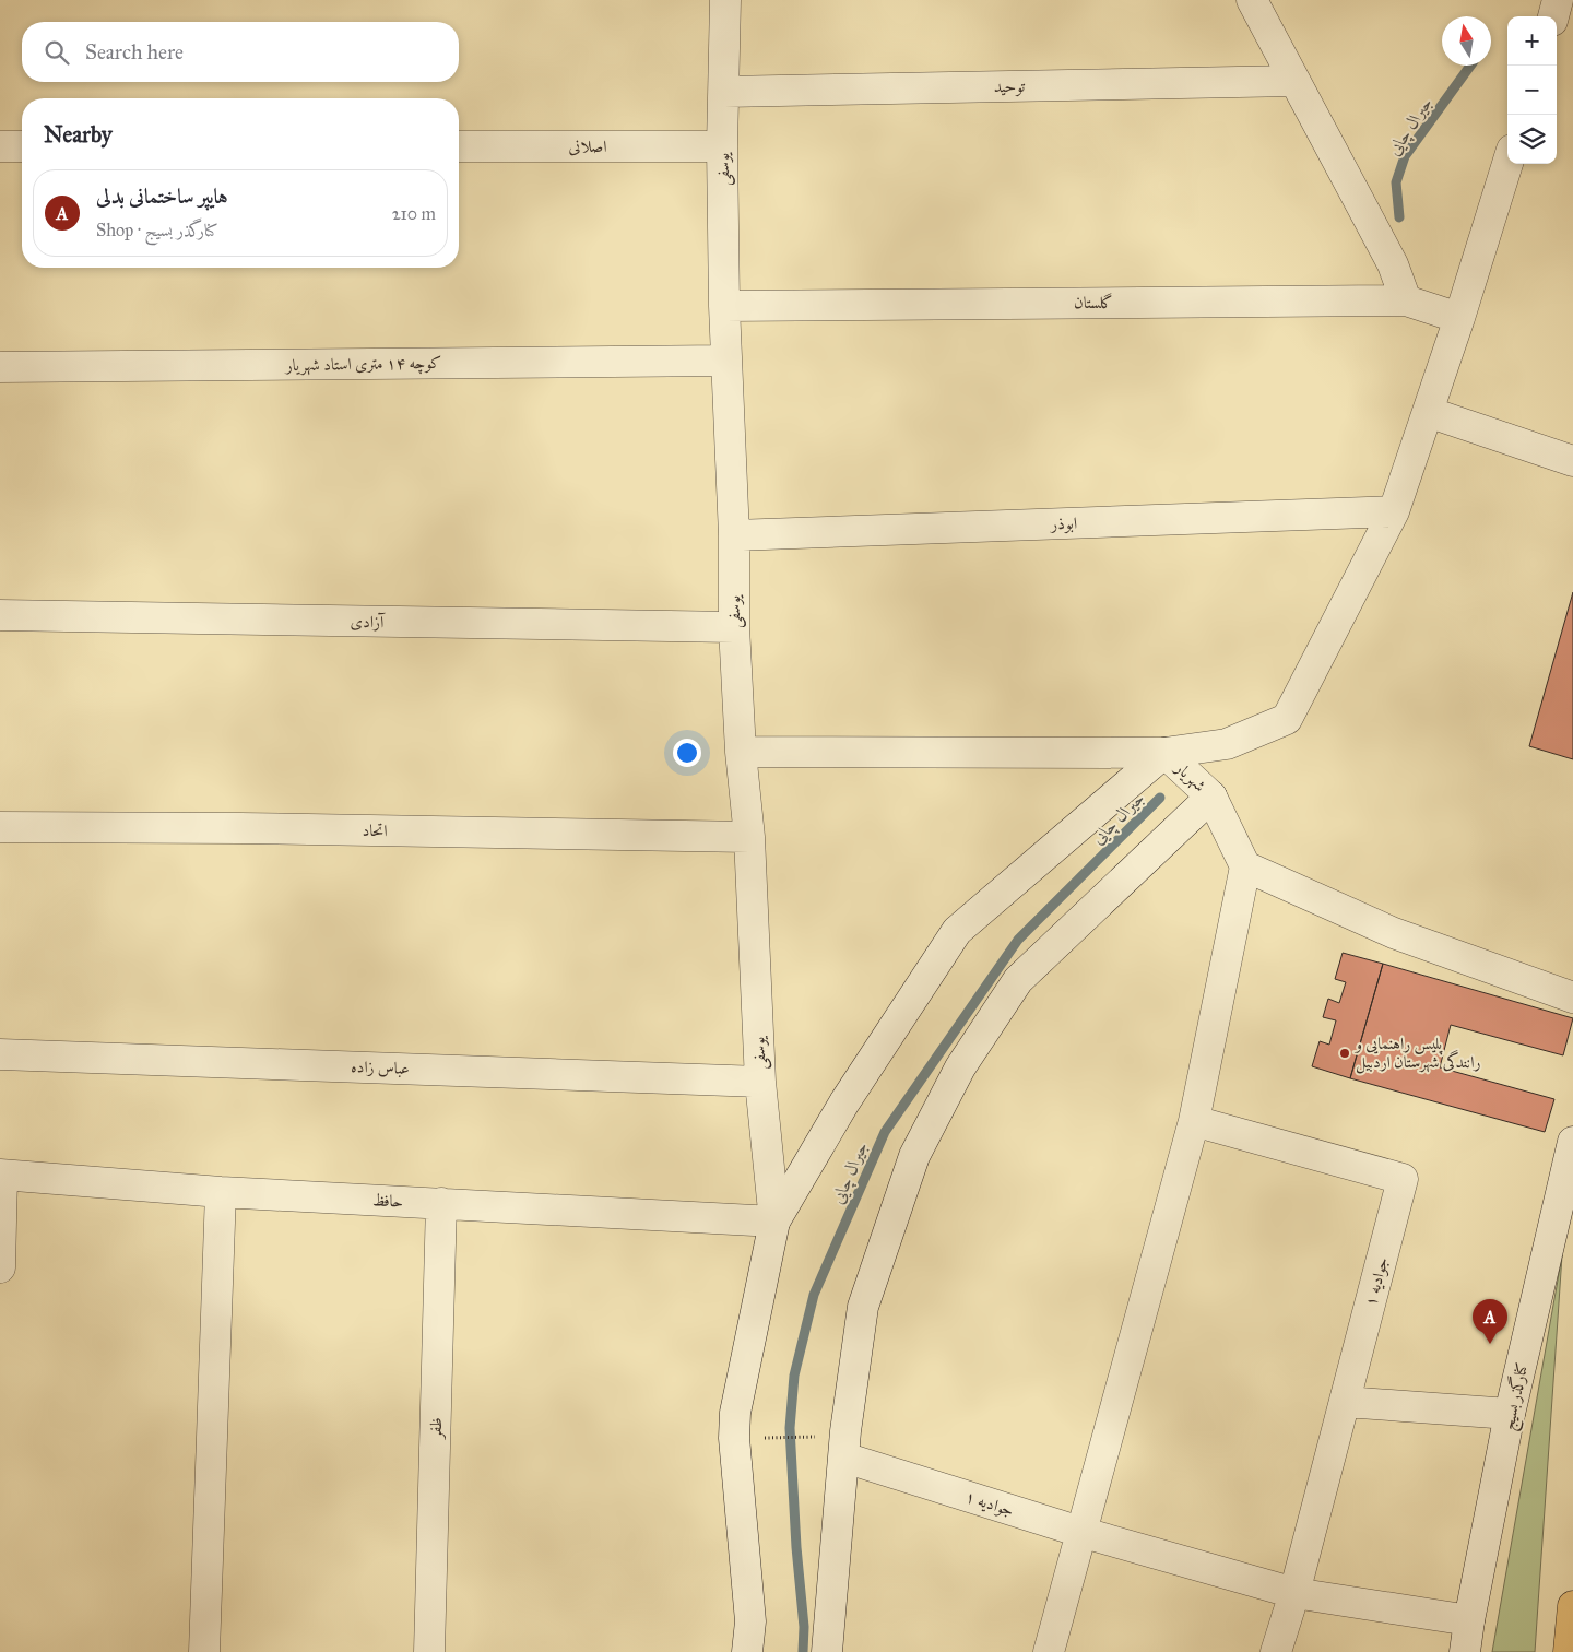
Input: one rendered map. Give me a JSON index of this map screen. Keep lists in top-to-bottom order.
{
  "streets": {
    "street": [
      "توحید",
      "اصلانی",
      "یوسفی",
      "گلستان",
      "کوچه ۱۴ متری استاد شهریار",
      "ابوذر",
      "آزادی",
      "شهریار",
      "اتحاد",
      "عباس زاده",
      "حافظ",
      "جوادیه ۱",
      "کنارگذر بسیج",
      "ظفر"
    ]
  },
  "crossings": [
    ["توحید", "یوسفی"],
    ["اصلانی", "یوسفی"],
    ["یوسفی", "گلستان"],
    ["یوسفی", "کوچه ۱۴ متری استاد شهریار"],
    ["یوسفی", "ابوذر"],
    ["یوسفی", "آزادی"],
    ["یوسفی", "شهریار"],
    ["یوسفی", "اتحاد"],
    ["یوسفی", "عباس زاده"],
    ["یوسفی", "حافظ"],
    ["حافظ", "ظفر"],
    ["جوادیه ۱", "کنارگذر بسیج"]
  ],
  "water": ["جیرال چایی"],
  "places": ["پلیس راهنمایی و رانندگی شهرستان اردبیل"],
  "north": "top",
  "page": {
    "map_buttons": ["+", "−"],
    "search": "Search here",
    "heading": "Nearby",
    "list": [
      {
        "mark": "A",
        "name": "هایپر ساختمانی بدلی",
        "note": "Shop · کنارگذر بسیج",
        "value": "210 m"
      }
    ],
    "pins": "A"
  }
}
